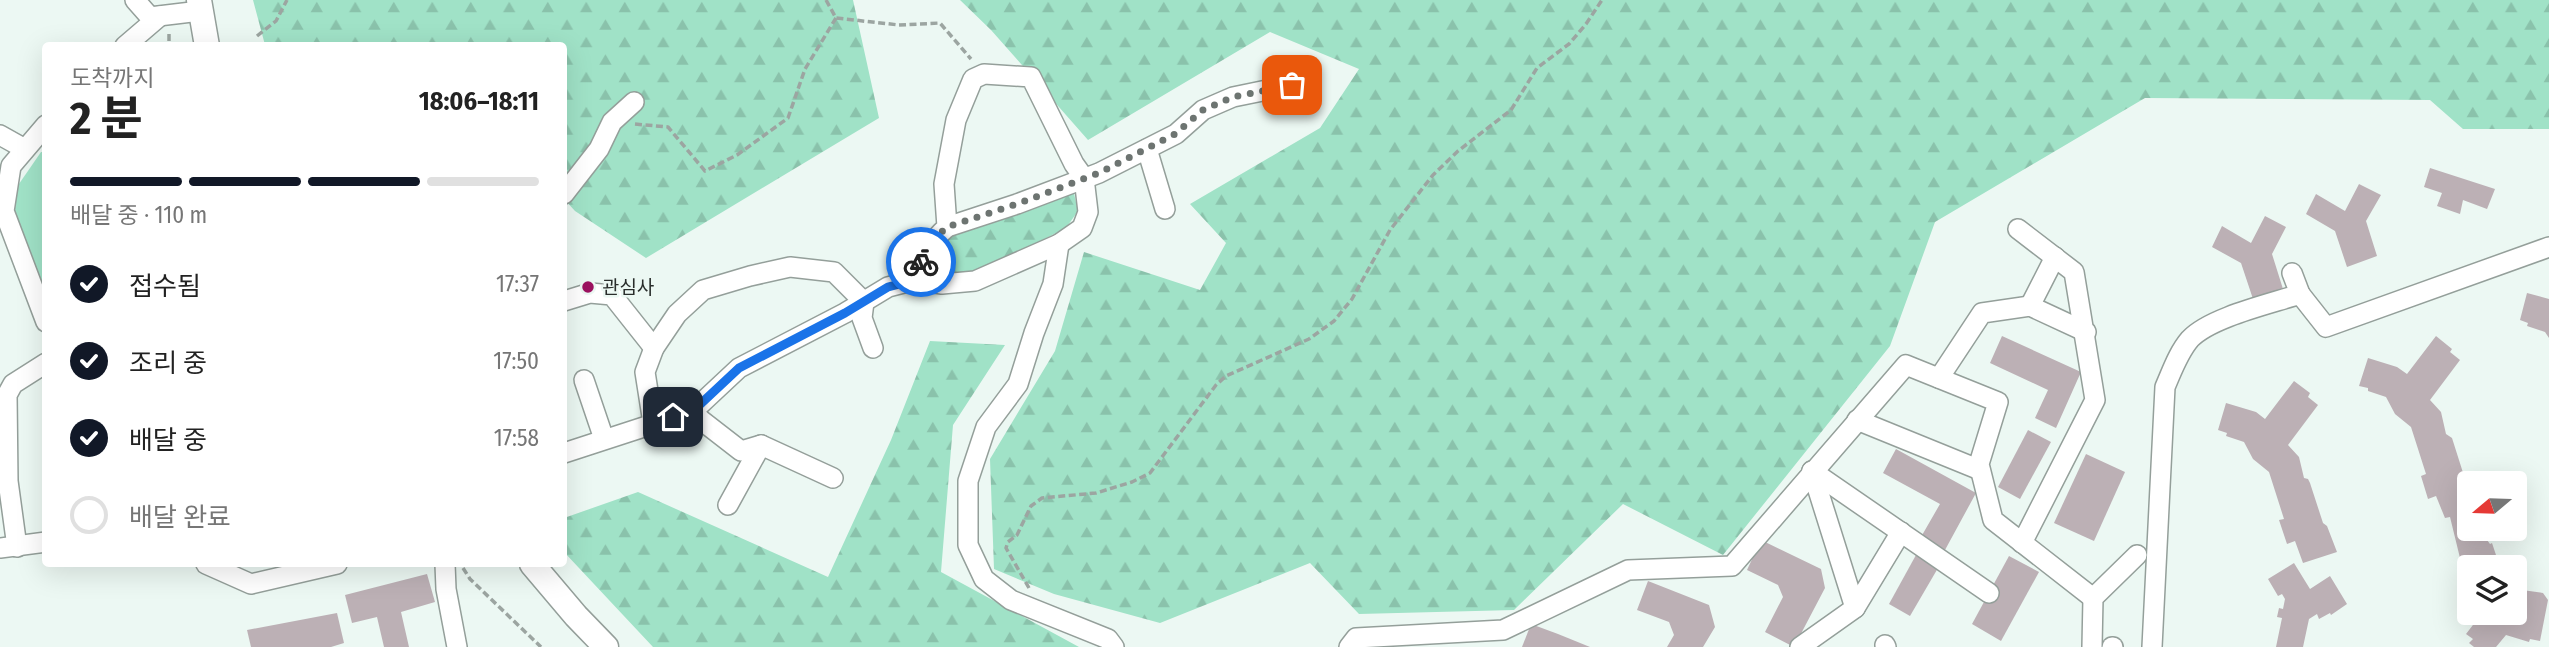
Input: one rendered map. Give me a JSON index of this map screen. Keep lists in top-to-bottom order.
{
  "places": ["관심사"],
  "north": "left",
  "page": {
    "heading": ["2 분", "도착까지", "18:06–18:11"],
    "bar": "배달 중 · 110 m",
    "list": [
      ["접수됨", "17:37"],
      ["조리 중", "17:50"],
      ["배달 중", "17:58"],
      "배달 완료"
    ]
  }
}
